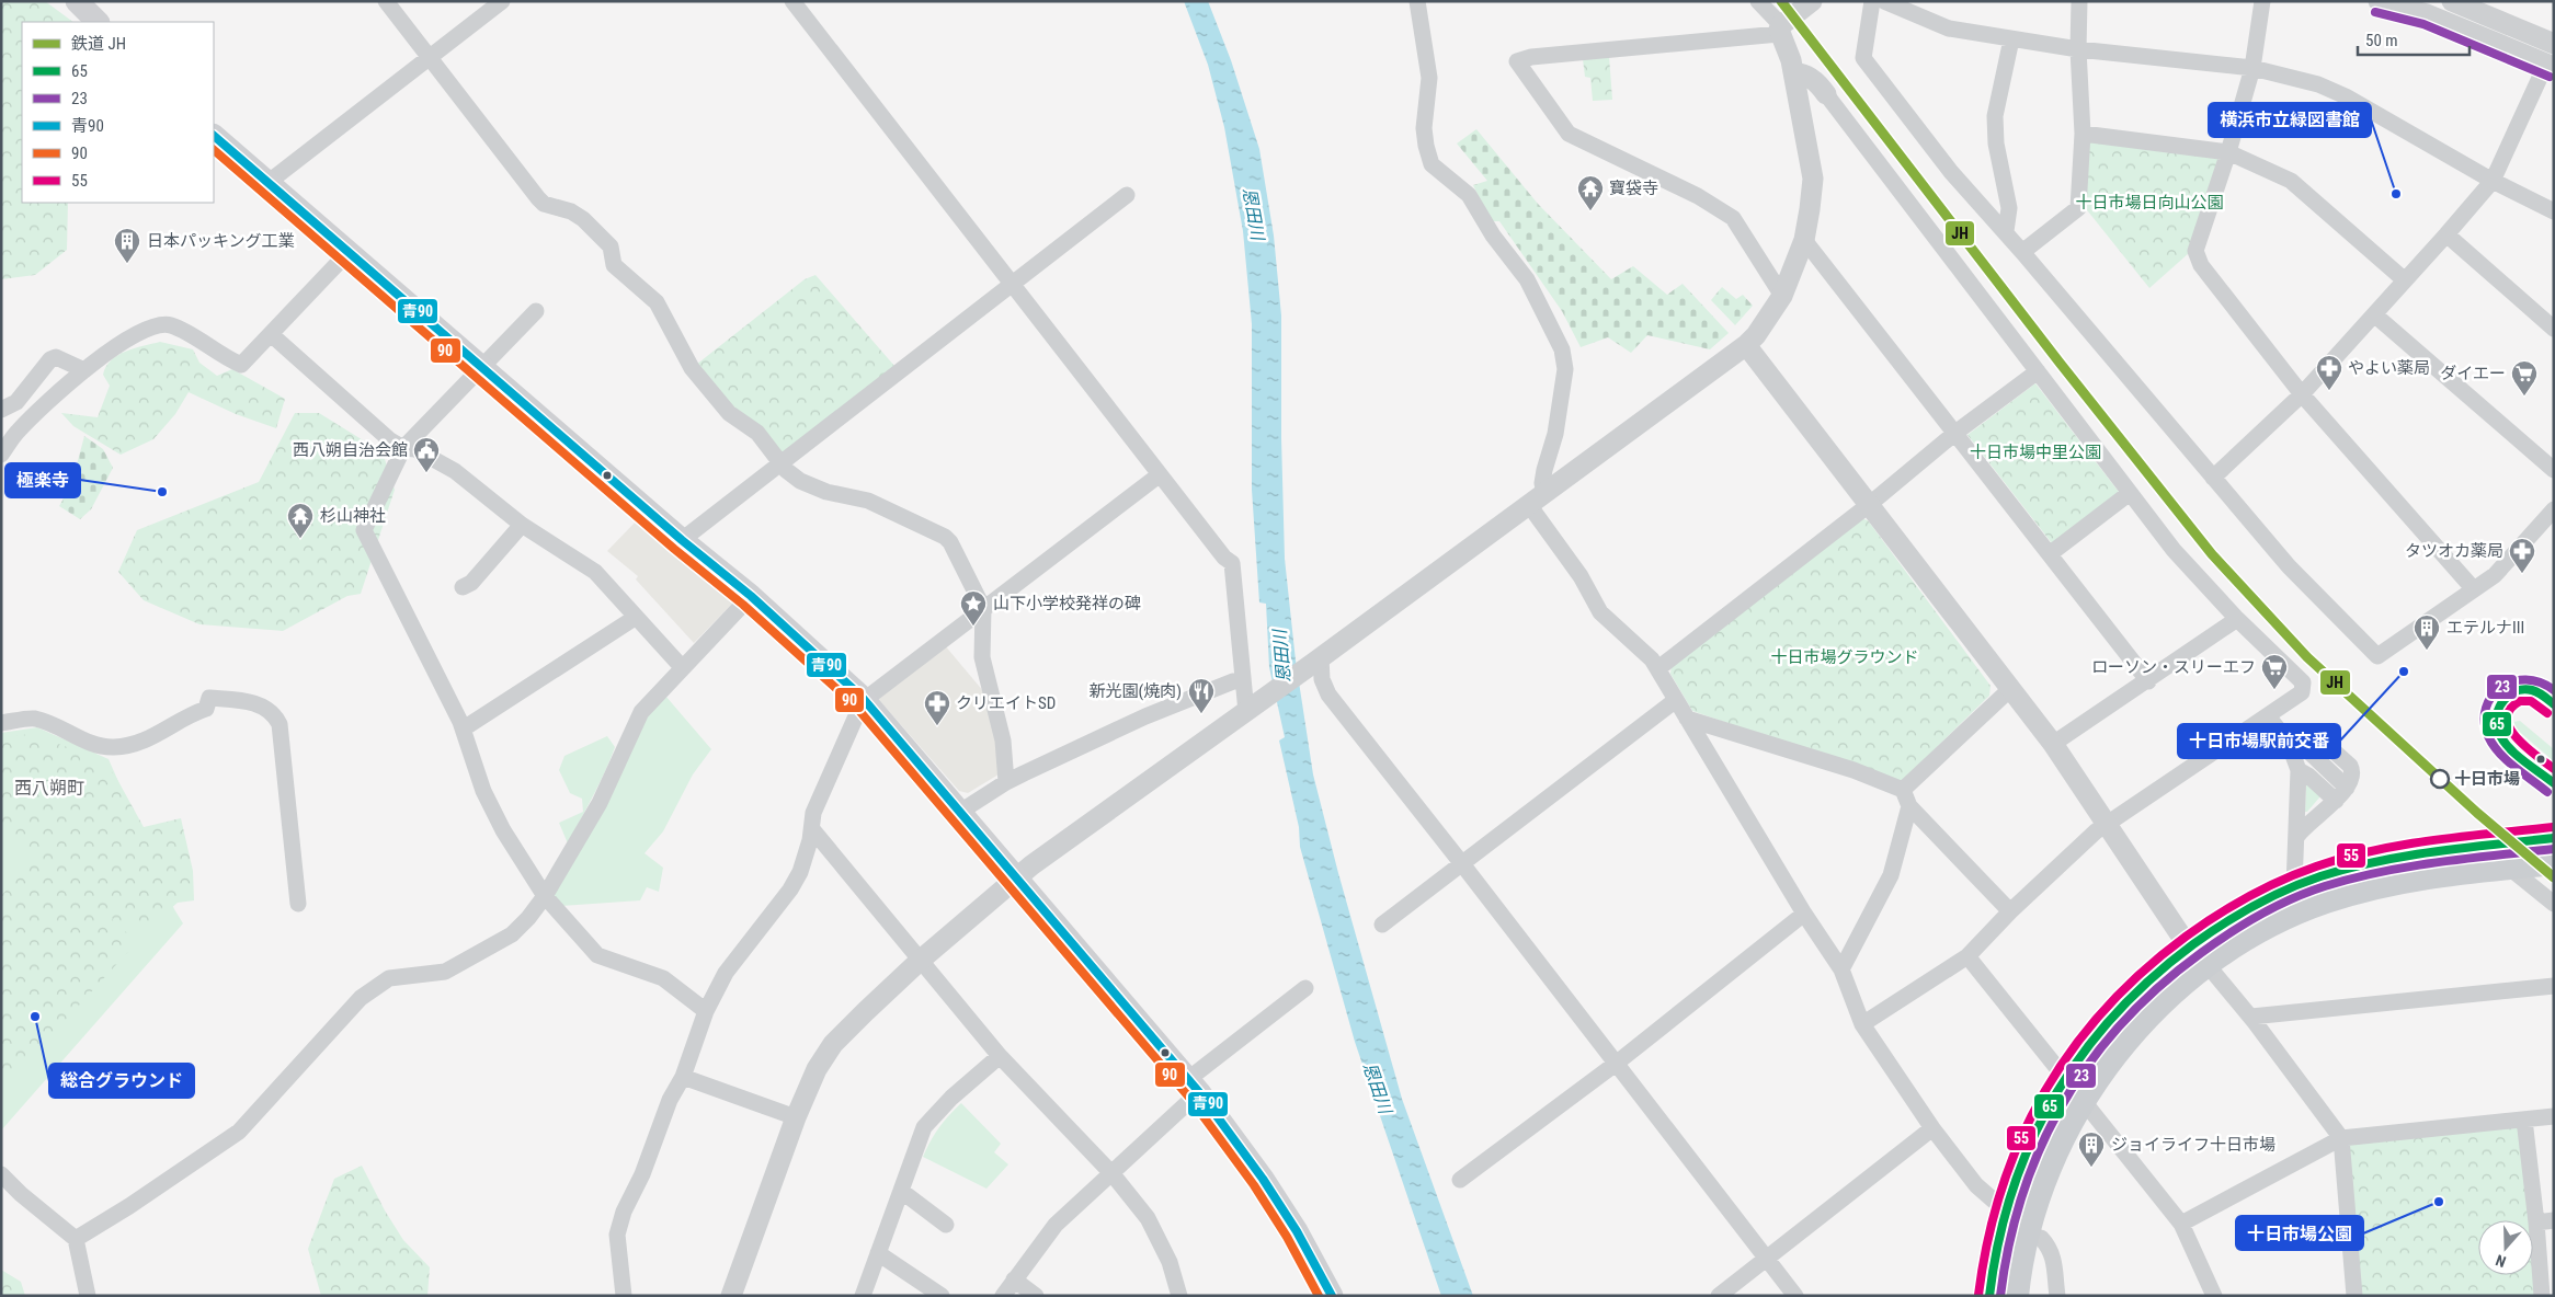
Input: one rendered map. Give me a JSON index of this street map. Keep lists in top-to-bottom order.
{
  "districts": ["西八朔町"],
  "water": ["恩田川"],
  "parks": ["十日市場日向山公園", "十日市場中里公園", "十日市場グラウンド"],
  "places": {
    "other": [
      "横浜市立緑図書館",
      "極楽寺",
      "十日市場駅前交番",
      "十日市場",
      "総合グラウンド",
      "十日市場公園"
    ],
    "temple": ["寶袋寺", "杉山神社"],
    "building": ["日本パッキング工業", "エテルナIII", "ジョイライフ十日市場"],
    "pharmacy": ["やよい薬局", "タツオカ薬局", "クリエイトSD"],
    "supermarket": ["ダイエー", "ローソン・スリーエフ"],
    "public building": ["西八朔自治会館"],
    "place": ["山下小学校発祥の碑"],
    "restaurant": ["新光園(焼肉)"]
  },
  "lines": [
    "rail line JH",
    "transit line 23",
    "transit line 青90",
    "transit line 90",
    "transit line 65",
    "transit line 55"
  ],
  "legend": [
    "鉄道 JH",
    "65",
    "23",
    "青90",
    "90",
    "55"
  ],
  "scale_bar": "50 m",
  "north": "bottom"
}
